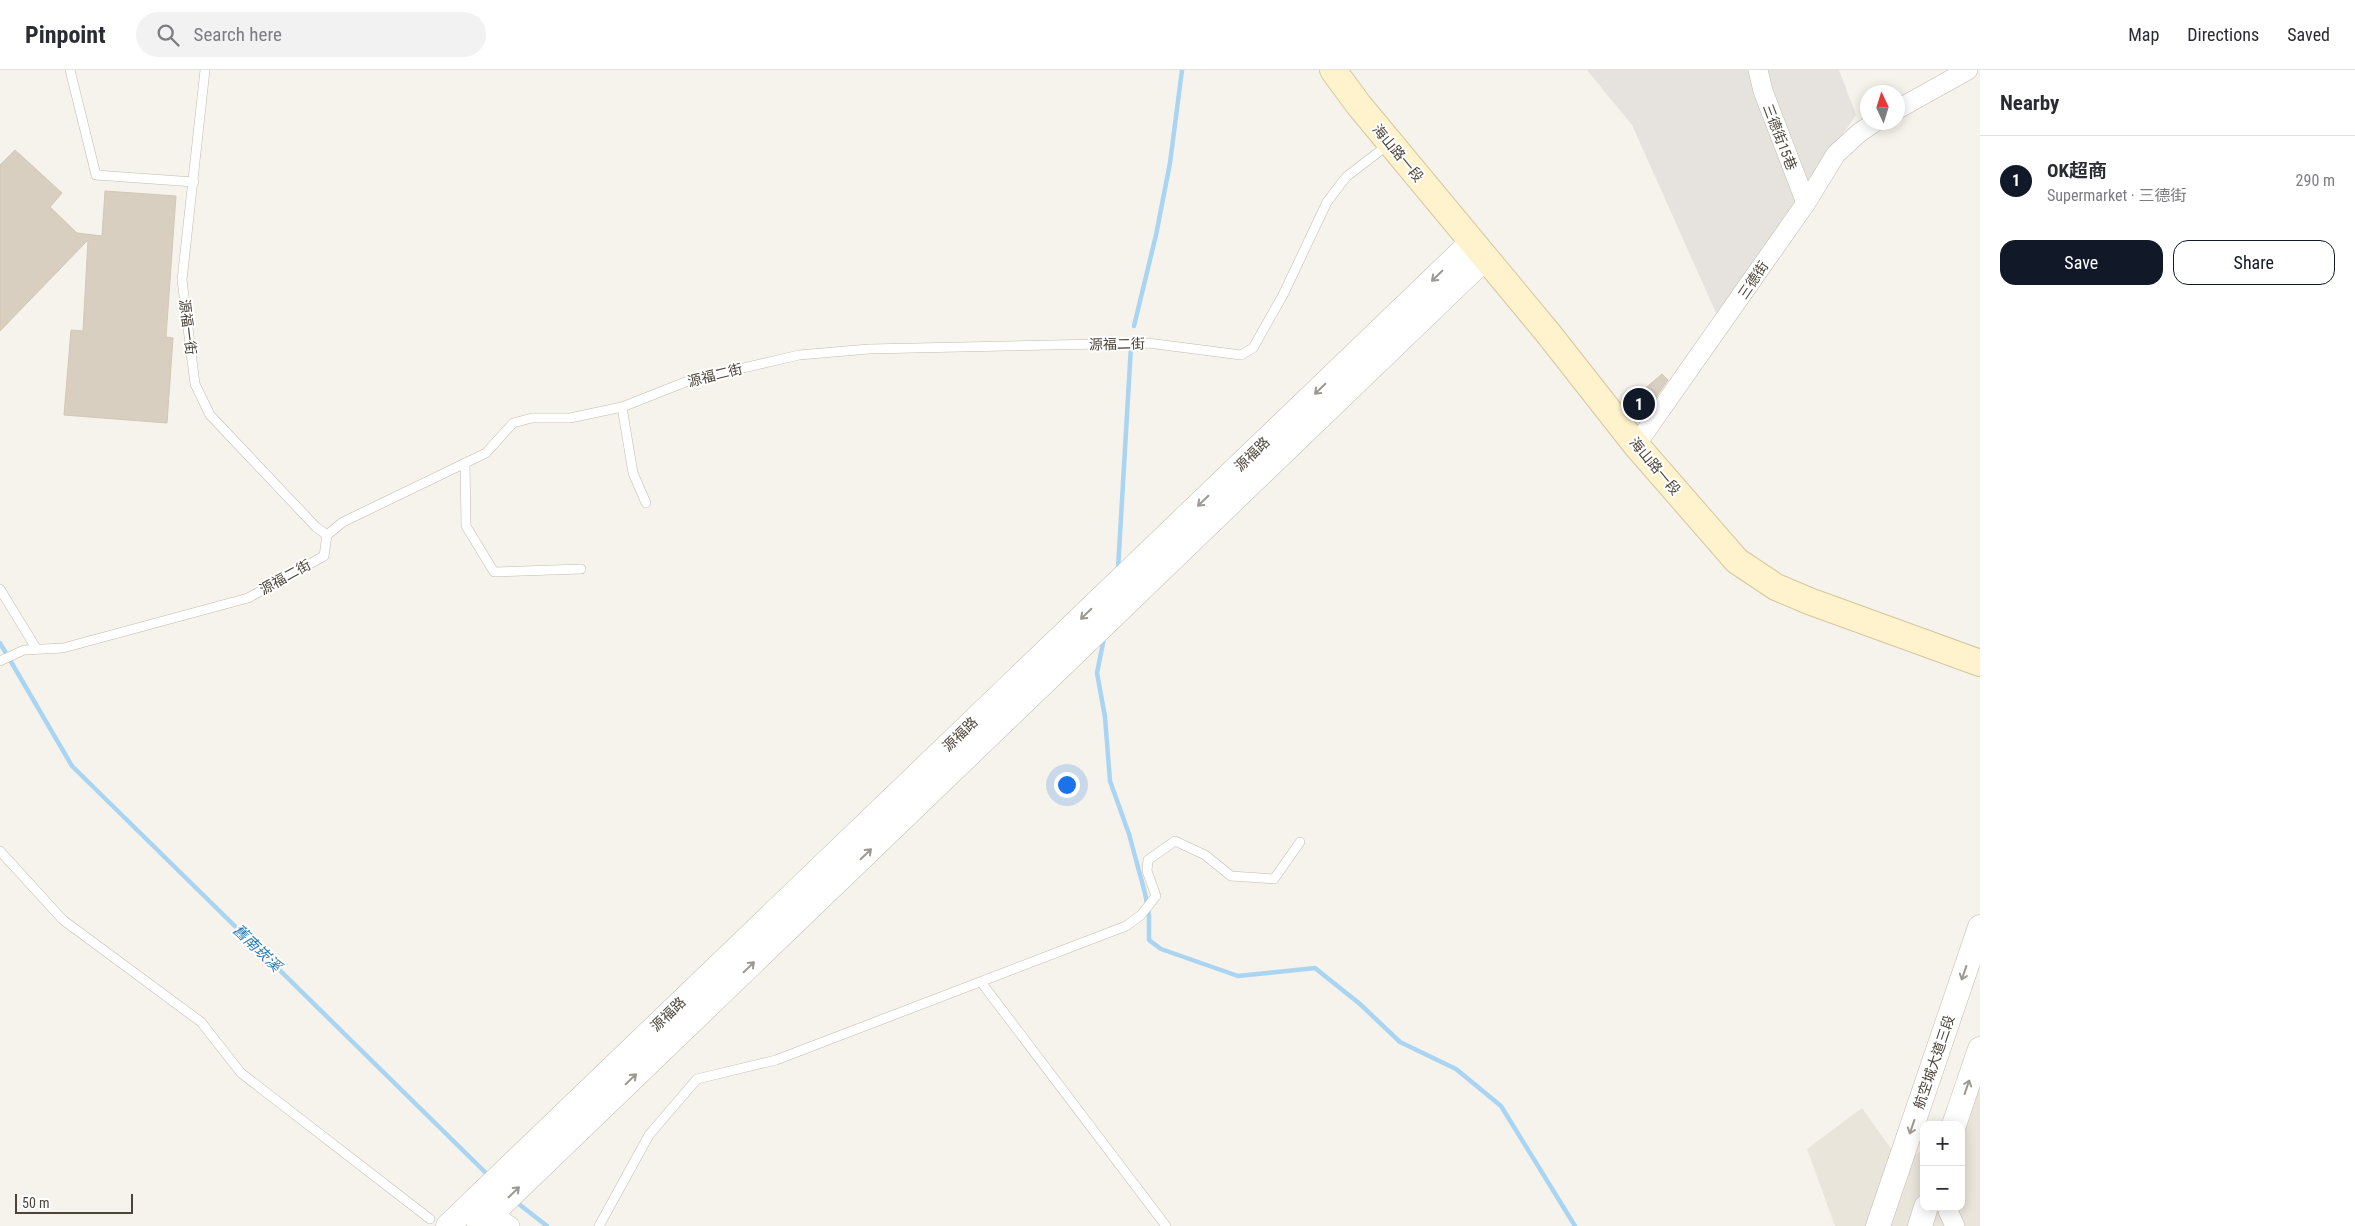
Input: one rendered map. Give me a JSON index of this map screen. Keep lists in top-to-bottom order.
{
  "streets": {
    "main road": ["海山路一段"],
    "street": [
      "三德街15巷",
      "三德街",
      "源福路",
      "航空城大道三段"
    ],
    "lane": ["源福一街", "源福二街"]
  },
  "crossings": [
    ["三德街15巷", "三德街"],
    ["海山路一段", "三德街"],
    ["海山路一段", "源福二街"],
    ["海山路一段", "源福路"],
    ["源福一街", "源福二街"]
  ],
  "one_way": ["航空城大道三段"],
  "water": ["舊南崁溪"],
  "scale_bar": "50 m",
  "north": "top",
  "page": {
    "header": "Pinpoint",
    "search": "Search here",
    "nav": ["Map", "Directions", "Saved"],
    "heading": "Nearby",
    "list": [
      {
        "mark": "1",
        "name": "OK超商",
        "note": "Supermarket · 三德街",
        "value": "290 m"
      }
    ],
    "buttons": ["Save", "Share"],
    "pins": "1",
    "map_buttons": ["+", "−"],
    "scale": "50 m"
  }
}
